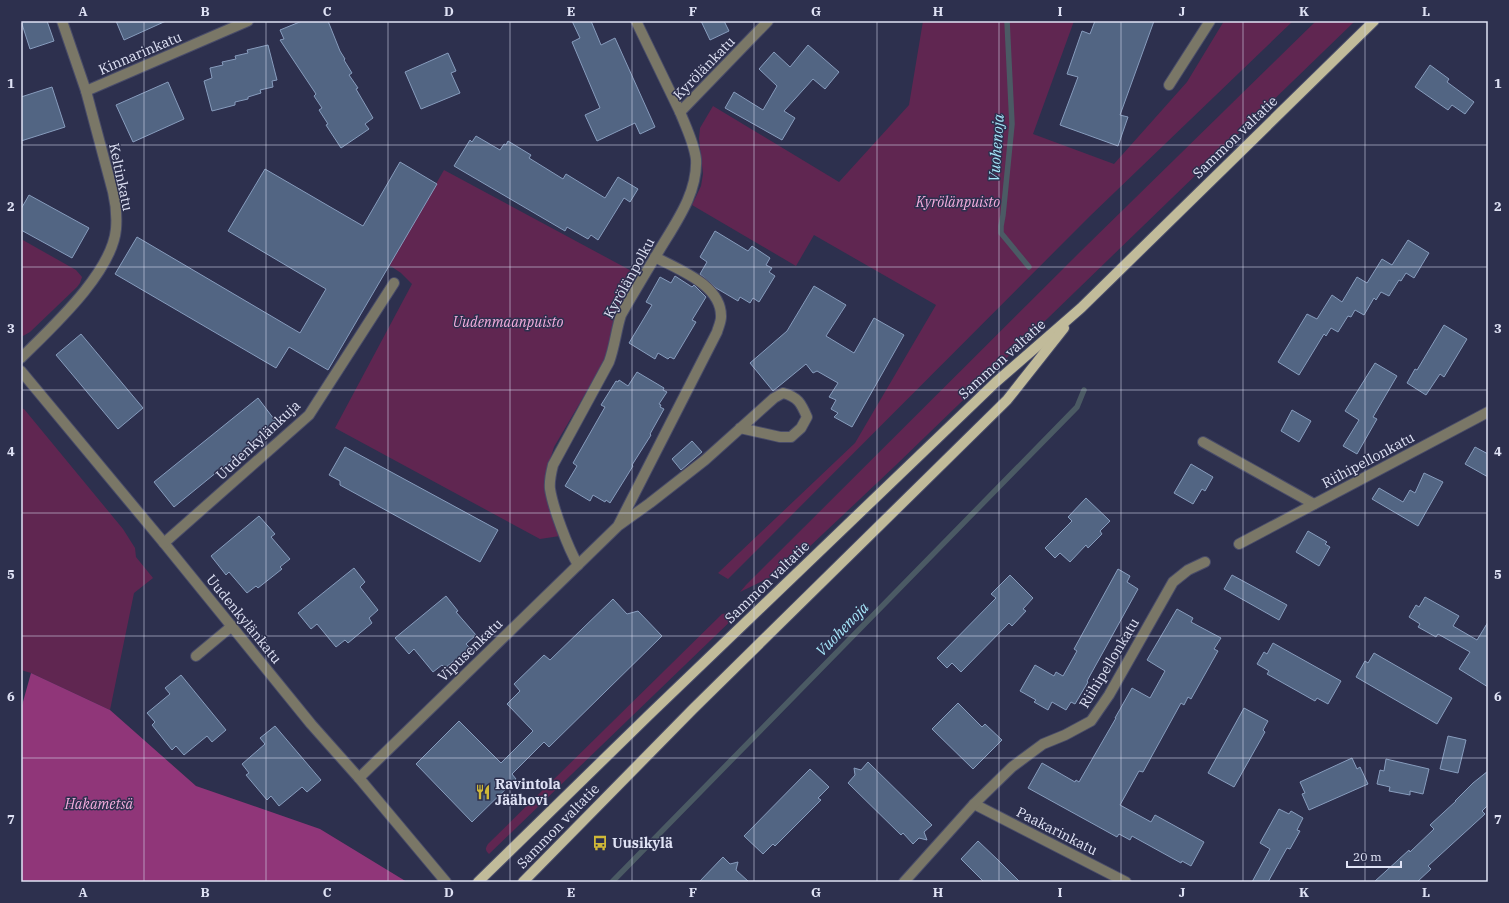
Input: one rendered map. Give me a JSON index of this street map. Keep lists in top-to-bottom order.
{
  "streets": {
    "main road": ["Sammon valtatie"],
    "street": [
      "Kinnarinkatu",
      "Kyrölänkatu",
      "Keltinkatu",
      "Kyrölänpolku",
      "Uudenkylänkuja",
      "Riihipellonkatu",
      "Uudenkylänkatu",
      "Vipusenkatu",
      "Paakarinkatu"
    ]
  },
  "crossings": [
    ["Kinnarinkatu", "Keltinkatu"],
    ["Kyrölänkatu", "Kyrölänpolku"],
    ["Kyrölänpolku", "Vipusenkatu"],
    ["Uudenkylänkuja", "Uudenkylänkatu"],
    ["Riihipellonkatu", "Paakarinkatu"],
    ["Uudenkylänkatu", "Vipusenkatu"]
  ],
  "water": ["Vuohenoja"],
  "parks": ["Kyrölänpuisto", "Uudenmaanpuisto", "Hakametsä"],
  "places": {
    "restaurant": ["Ravintola Jäähovi"],
    "bus stop": ["Uusikylä"]
  },
  "scale_bar": "20 m",
  "grid": {
    "columns": [
      "A",
      "B",
      "C",
      "D",
      "E",
      "F",
      "G",
      "H",
      "I",
      "J",
      "K",
      "L"
    ],
    "rows": [
      "1",
      "2",
      "3",
      "4",
      "5",
      "6",
      "7"
    ]
  }
}
